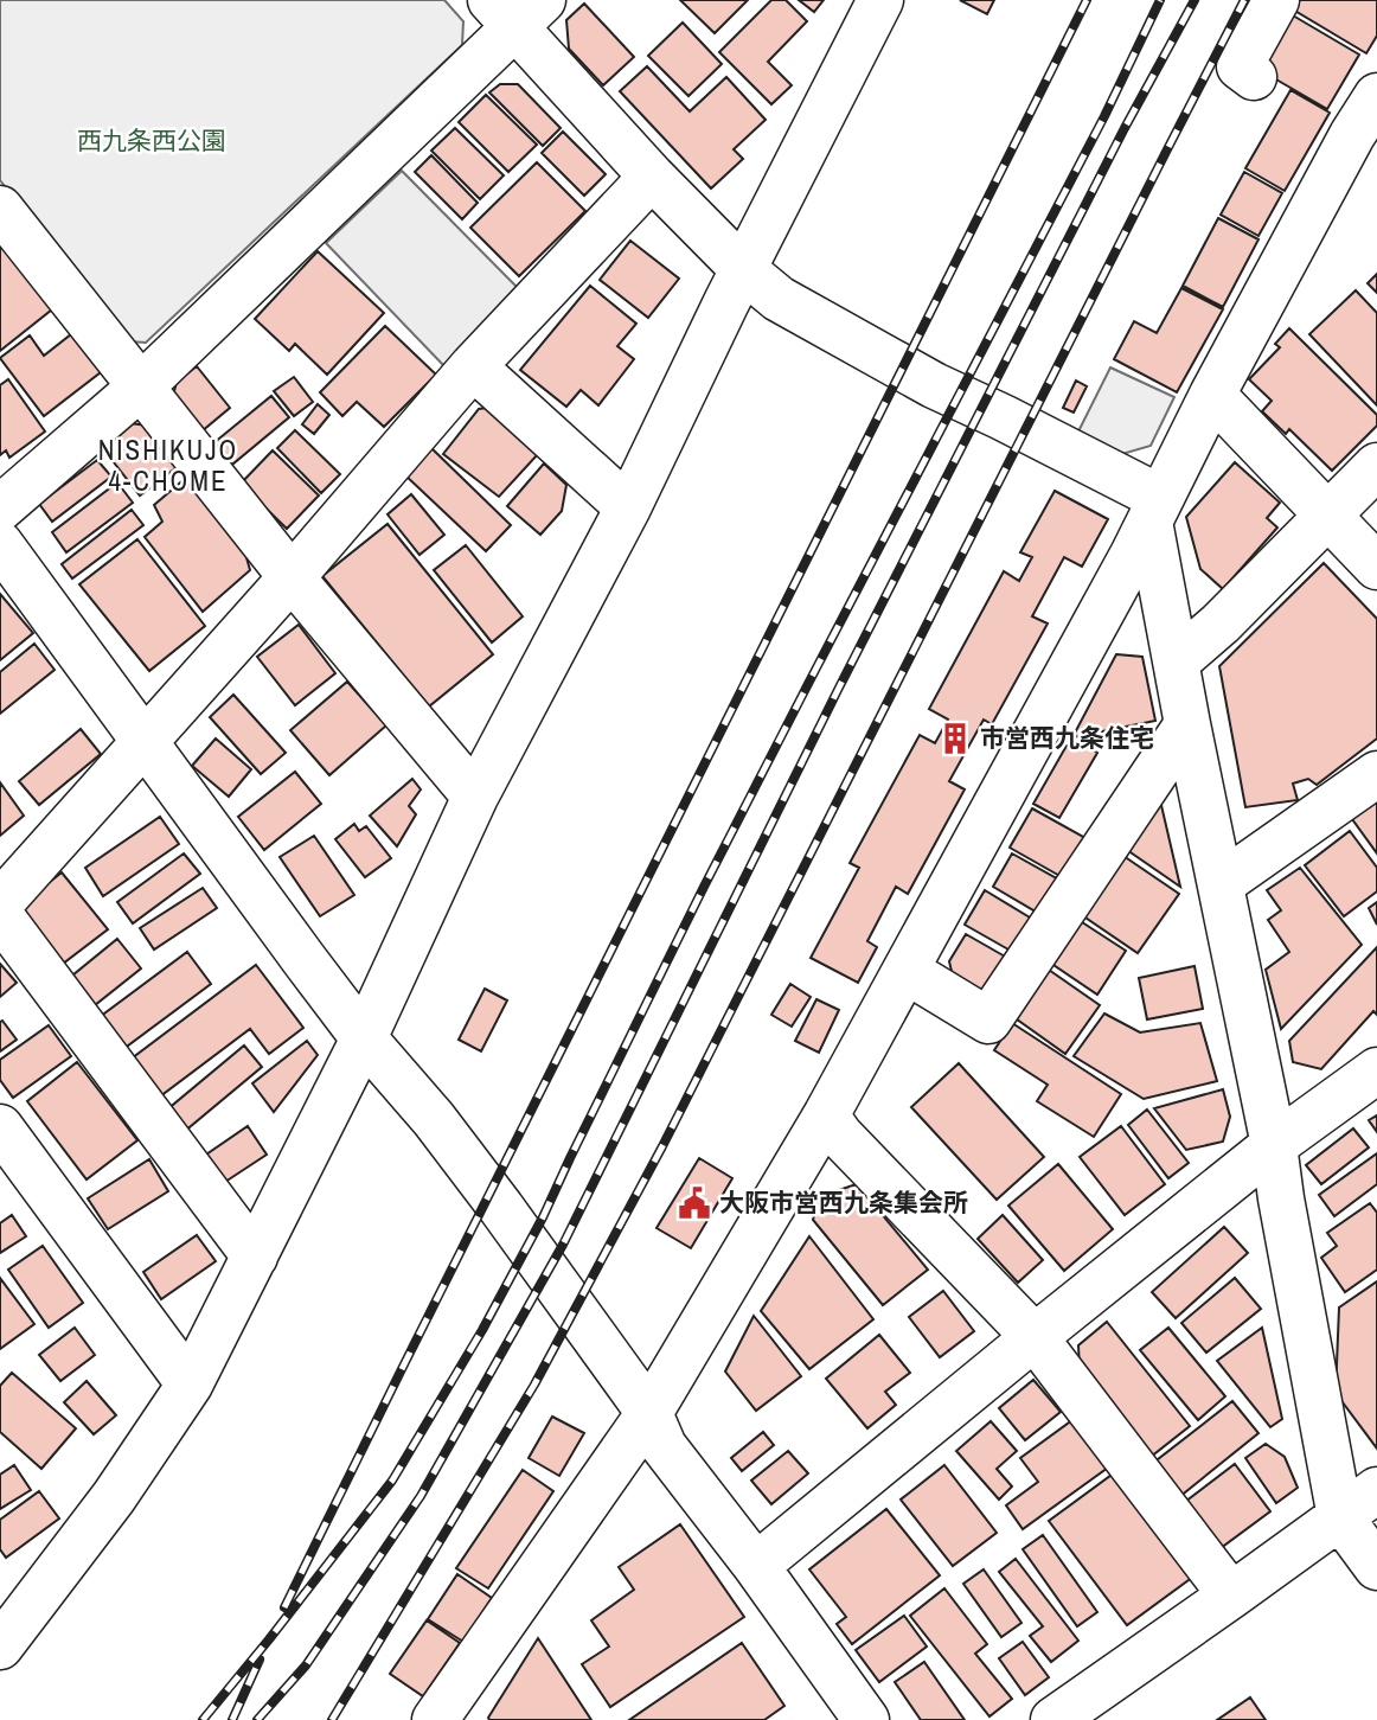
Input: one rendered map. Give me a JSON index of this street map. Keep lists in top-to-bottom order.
{
  "districts": ["NISHIKUJO 4-CHOME"],
  "parks": ["西九条西公園"],
  "places": {
    "building": ["市営西九条住宅"],
    "public building": ["大阪市営西九条集会所"]
  }
}
